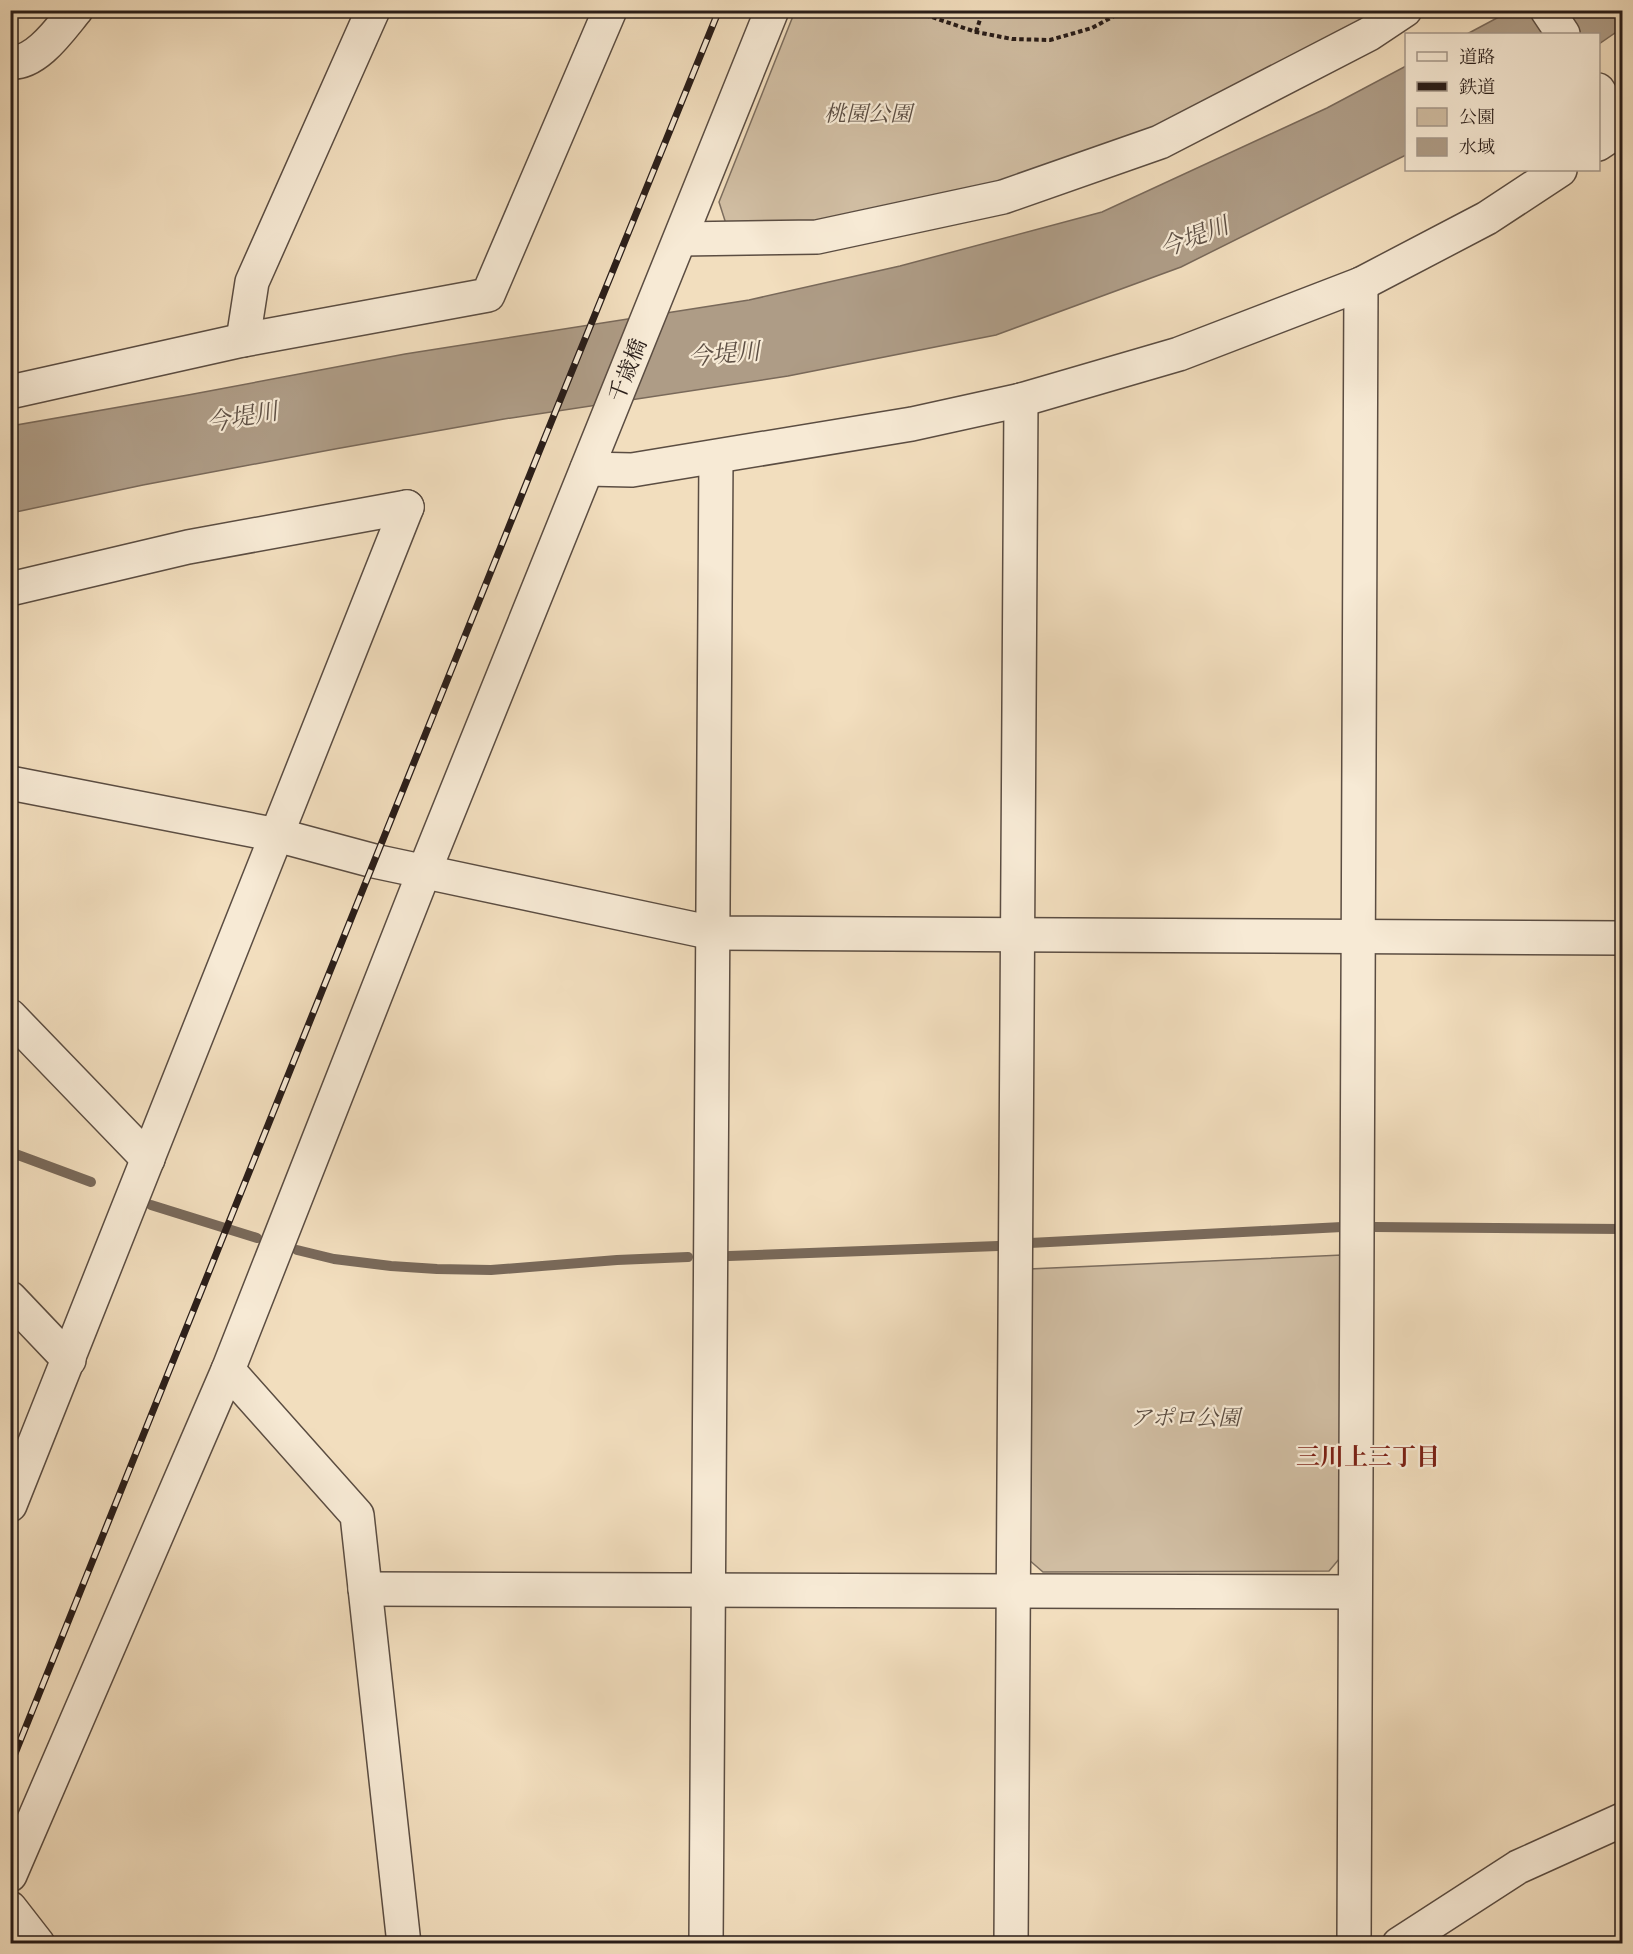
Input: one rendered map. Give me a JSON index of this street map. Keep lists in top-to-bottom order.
{
  "streets": {
    "street": ["千歳橋"]
  },
  "districts": ["三川上三丁目"],
  "water": ["今堤川"],
  "parks": ["桃園公園", "アポロ公園"],
  "legend": [
    "道路",
    "鉄道",
    "公園",
    "水域"
  ]
}
